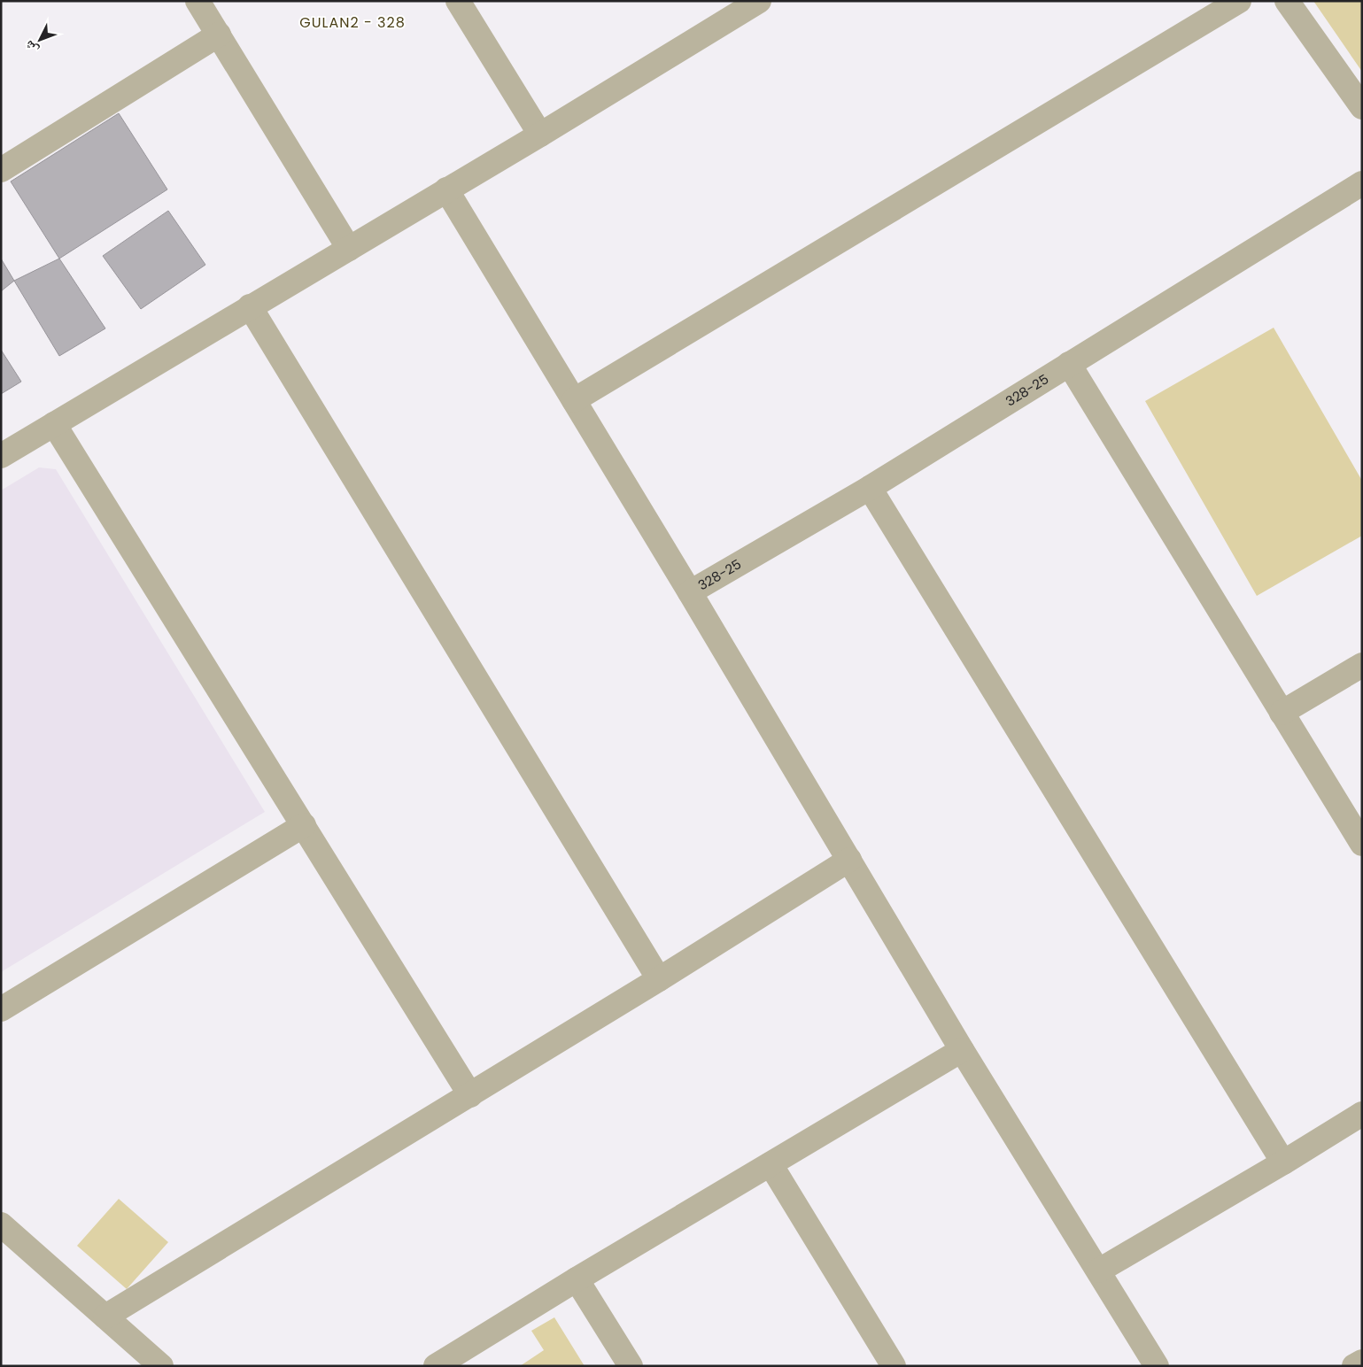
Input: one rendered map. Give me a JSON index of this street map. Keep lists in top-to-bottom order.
{
  "streets": {
    "street": ["328-25"]
  },
  "districts": ["GULAN2 - 328"],
  "north": "bottom left"
}
